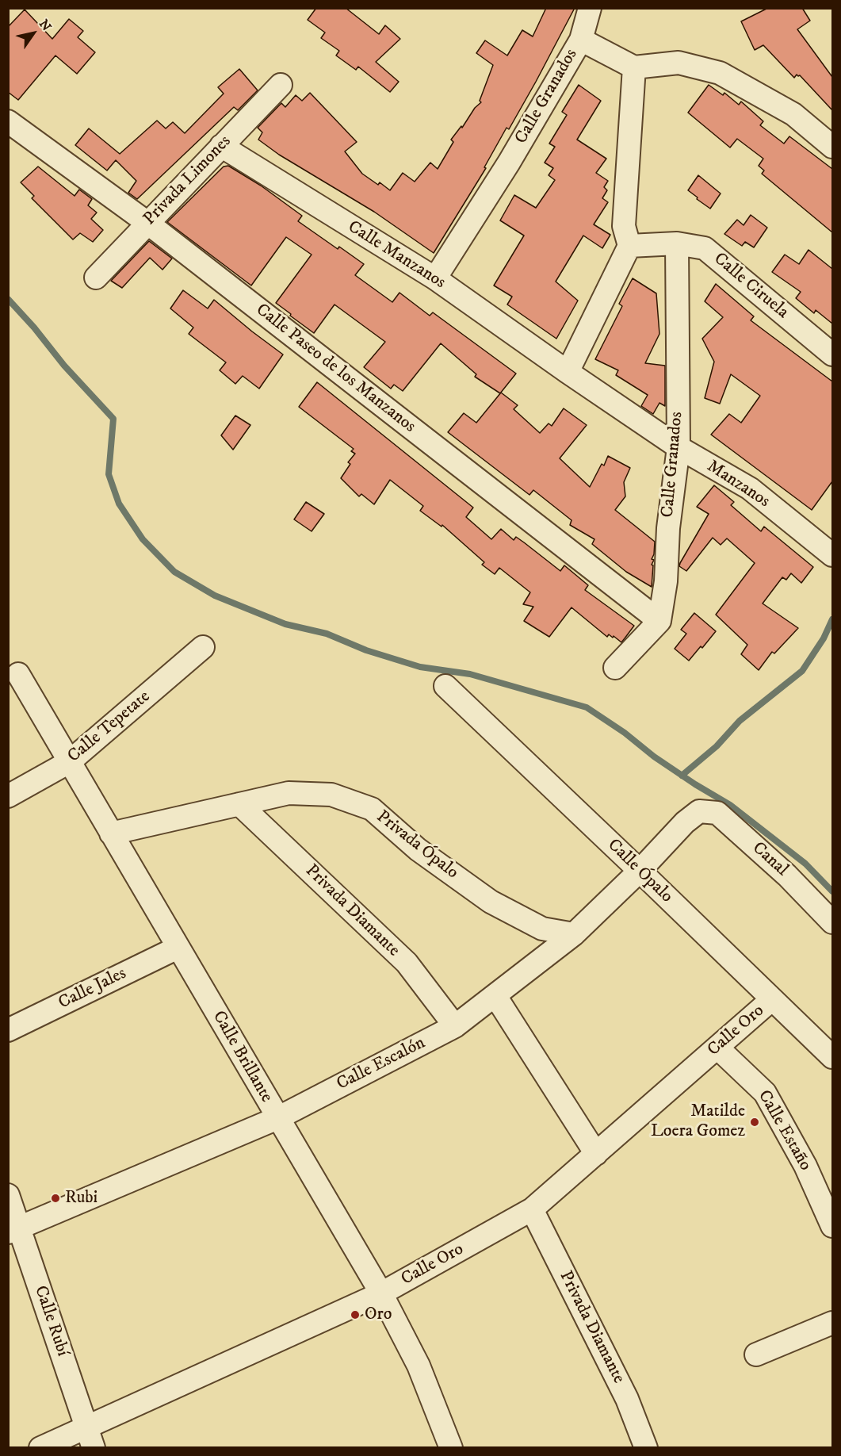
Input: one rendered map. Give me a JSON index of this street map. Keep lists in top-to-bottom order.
{
  "streets": {
    "street": [
      "Calle Granados",
      "Privada Limones",
      "Calle Manzanos",
      "Calle Ciruela",
      "Calle Paseo de los Manzanos",
      "Manzanos",
      "Calle Tepetate",
      "Privada Ópalo",
      "Canal",
      "Calle Ópalo",
      "Privada Diamante",
      "Calle Jales",
      "Calle Oro",
      "Calle Brillante",
      "Calle Escalón",
      "Calle Estaño",
      "Calle Rubí"
    ]
  },
  "crossings": [
    ["Calle Granados", "Calle Manzanos"],
    ["Calle Granados", "Calle Ciruela"],
    ["Calle Granados", "Calle Paseo de los Manzanos"],
    ["Calle Granados", "Manzanos"],
    ["Privada Limones", "Calle Manzanos"],
    ["Privada Limones", "Calle Paseo de los Manzanos"],
    ["Calle Manzanos", "Manzanos"],
    ["Calle Tepetate", "Calle Brillante"],
    ["Privada Ópalo", "Privada Diamante"],
    ["Privada Ópalo", "Calle Brillante"],
    ["Privada Ópalo", "Calle Escalón"],
    ["Canal", "Calle Escalón"],
    ["Calle Ópalo", "Calle Oro"],
    ["Calle Ópalo", "Calle Escalón"],
    ["Privada Diamante", "Calle Oro"],
    ["Privada Diamante", "Calle Escalón"],
    ["Calle Jales", "Calle Brillante"],
    ["Calle Oro", "Calle Brillante"],
    ["Calle Oro", "Calle Estaño"],
    ["Calle Oro", "Calle Rubí"],
    ["Calle Brillante", "Calle Escalón"],
    ["Calle Escalón", "Calle Rubí"]
  ],
  "places": ["Matilde Loera Gomez", "Rubi", "Oro"],
  "north": "top right"
}
